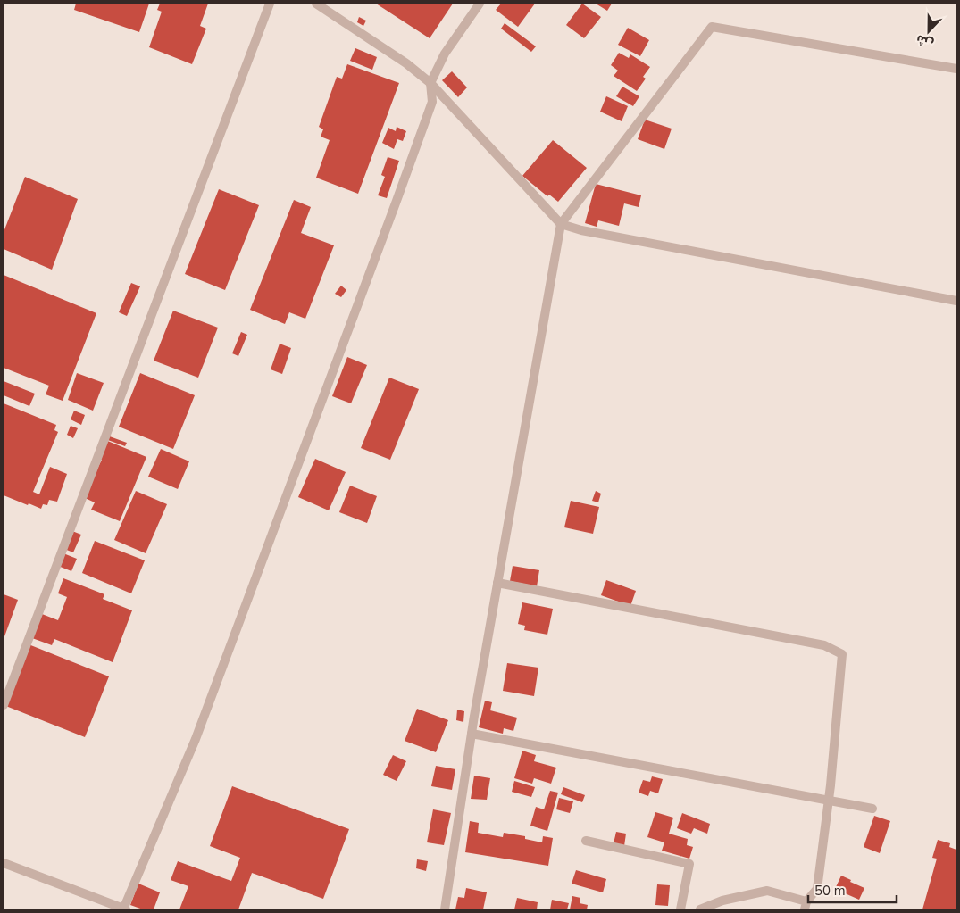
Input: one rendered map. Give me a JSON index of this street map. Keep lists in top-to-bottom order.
{
  "scale_bar": "50 m",
  "north": "bottom"
}
